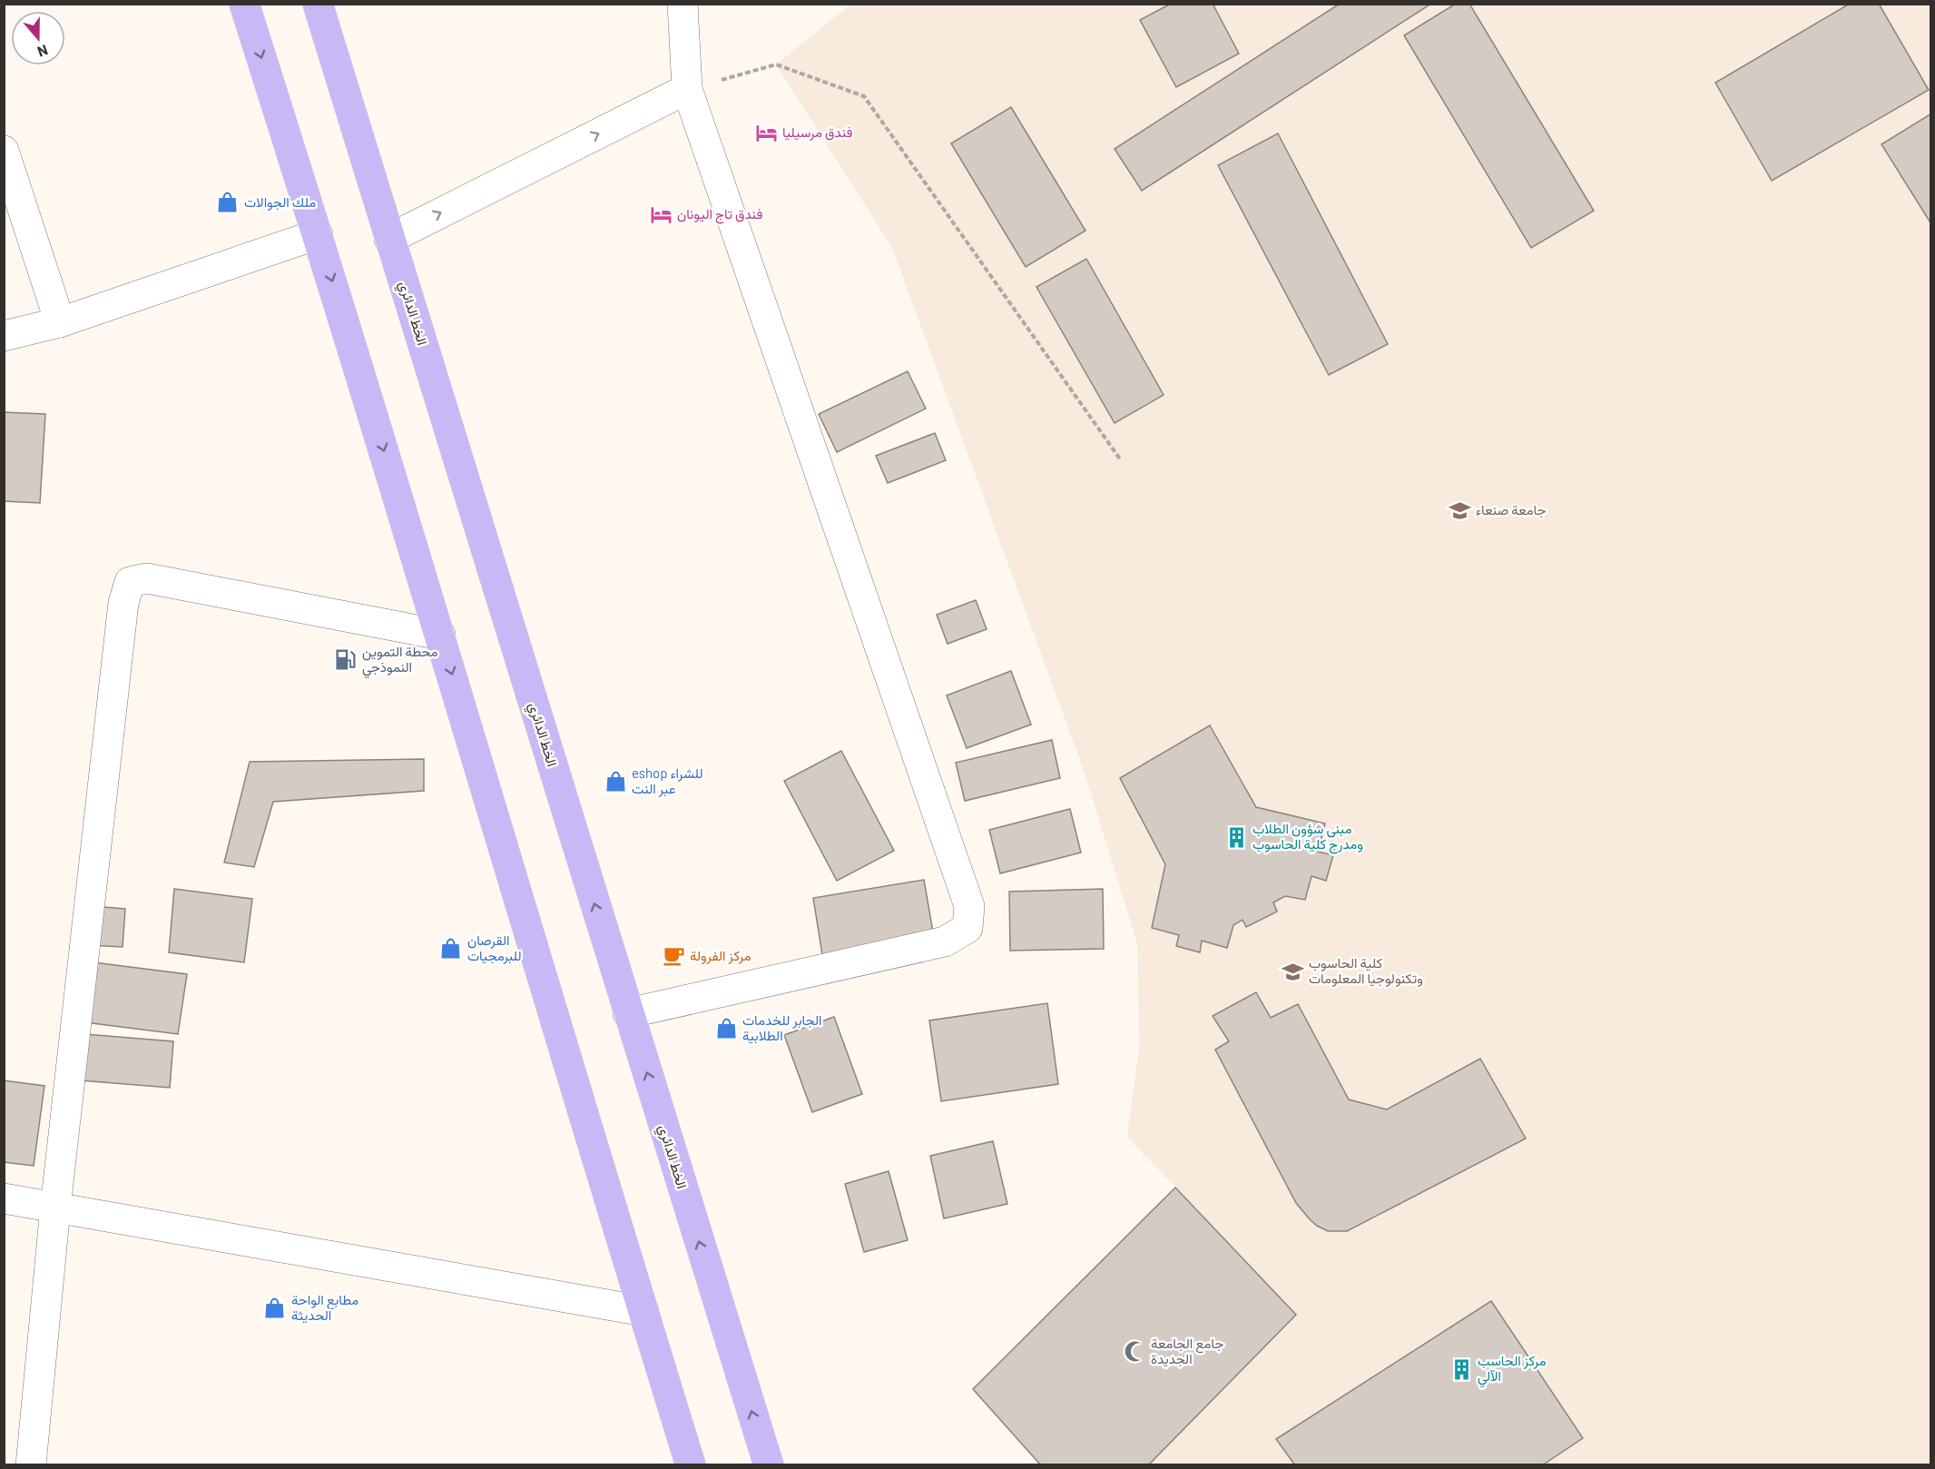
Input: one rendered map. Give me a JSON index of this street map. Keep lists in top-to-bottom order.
{
  "streets": {
    "main road": ["الخط الدائري"]
  },
  "places": {
    "hotel": ["فندق مرسيليا", "فندق تاج اليونان"],
    "shop": [
      "ملك الجوالات",
      "eshop للشراء عبر النت",
      "القرصان للبرمجيات",
      "الجابر للخدمات الطلابية",
      "مطابع الواحة الحديثة"
    ],
    "school or university": ["جامعة صنعاء", "كلية الحاسوب وتكنولوجيا المعلومات"],
    "fuel station": ["محطة التموين النموذجي"],
    "building": ["مبنى شؤون الطلاب ومدرج كلية الحاسوب", "مركز الحاسب الآلي"],
    "cafe": ["مركز الفرولة"],
    "mosque": ["جامع الجامعة الجديدة"]
  },
  "north": "bottom"
}
